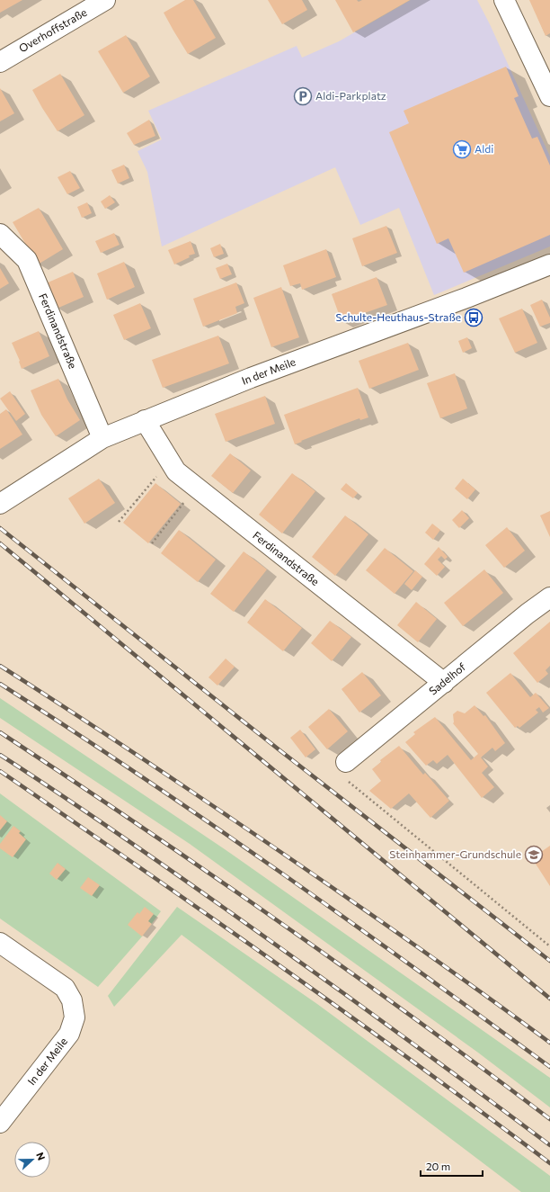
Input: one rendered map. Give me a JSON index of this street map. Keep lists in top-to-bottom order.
{
  "streets": {
    "street": [
      "Overhoffstraße",
      "Ferdinandstraße",
      "In der Meile",
      "Sadelhof"
    ]
  },
  "crossings": [
    ["Ferdinandstraße", "In der Meile"],
    ["Ferdinandstraße", "Sadelhof"]
  ],
  "places": {
    "parking": ["Aldi-Parkplatz"],
    "supermarket": ["Aldi"],
    "bus stop": ["Schulte-Heuthaus-Straße"],
    "school or university": ["Steinhammer-Grundschule"]
  },
  "scale_bar": "20 m",
  "north": "right"
}
